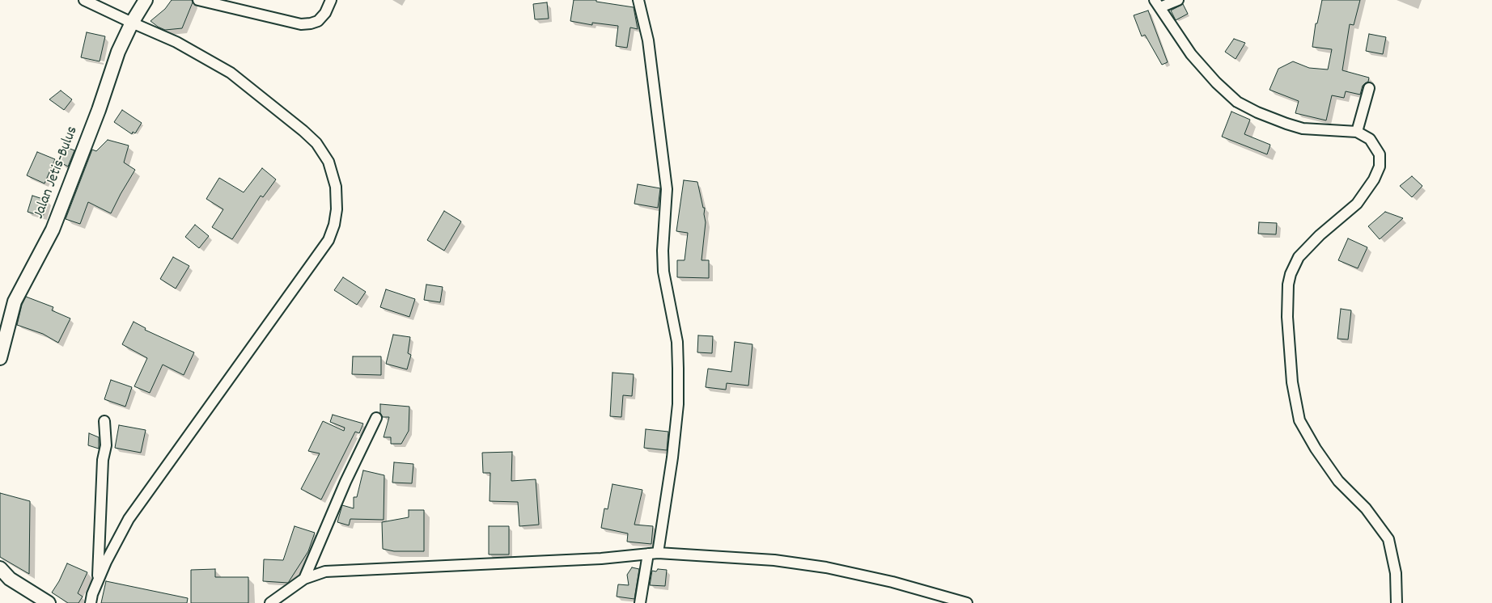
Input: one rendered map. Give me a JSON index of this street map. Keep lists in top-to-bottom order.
{
  "streets": {
    "street": ["Jalan Jetis-Bulus"]
  }
}
